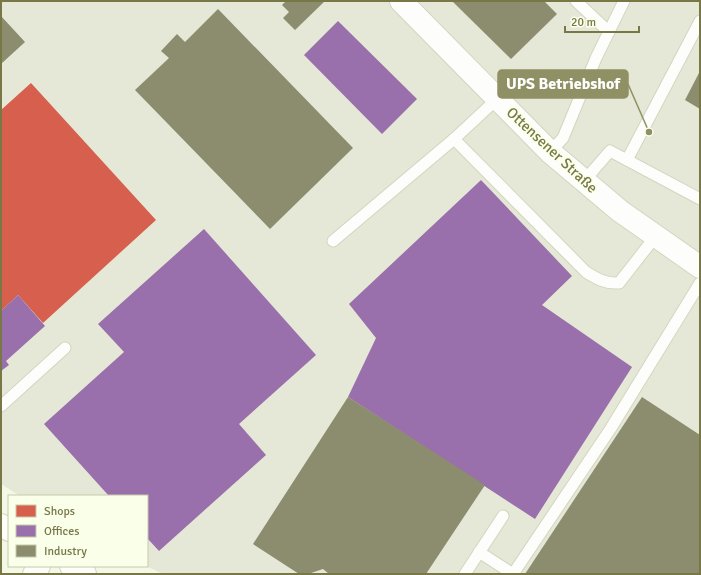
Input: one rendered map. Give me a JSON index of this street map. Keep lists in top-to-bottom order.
{
  "streets": {
    "street": ["Ottensener Straße"]
  },
  "places": ["UPS Betriebshof"],
  "legend": ["Shops", "Offices", "Industry"],
  "scale_bar": "20 m"
}
